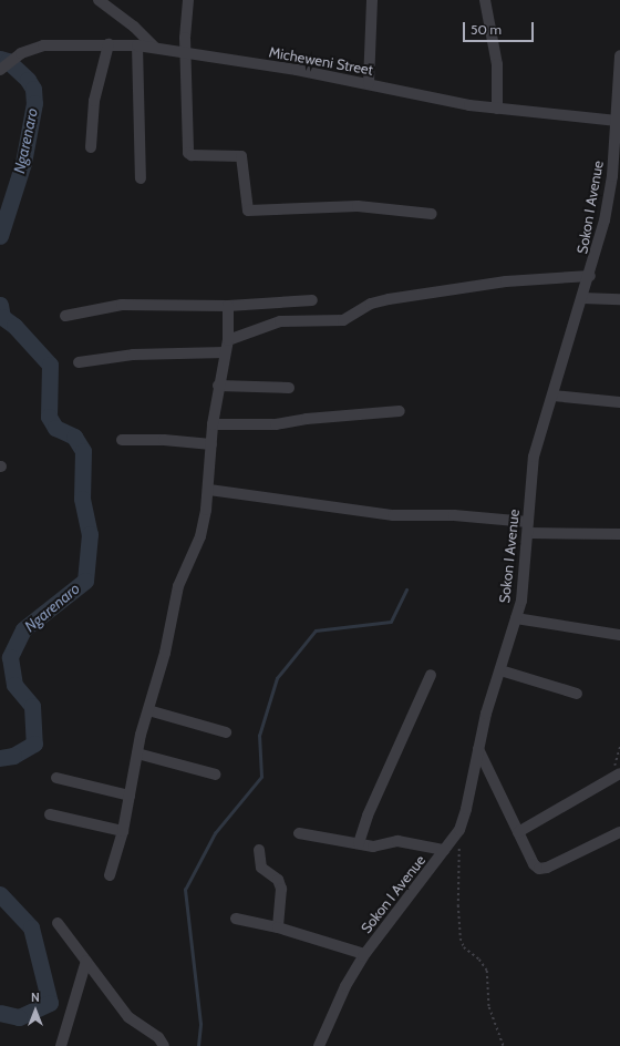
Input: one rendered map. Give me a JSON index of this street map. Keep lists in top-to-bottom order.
{
  "streets": {
    "street": ["Micheweni Street", "Sokon I Avenue"]
  },
  "crossings": [
    ["Micheweni Street", "Sokon I Avenue"]
  ],
  "water": ["Ngarenaro"],
  "scale_bar": "50 m",
  "north": "top"
}
